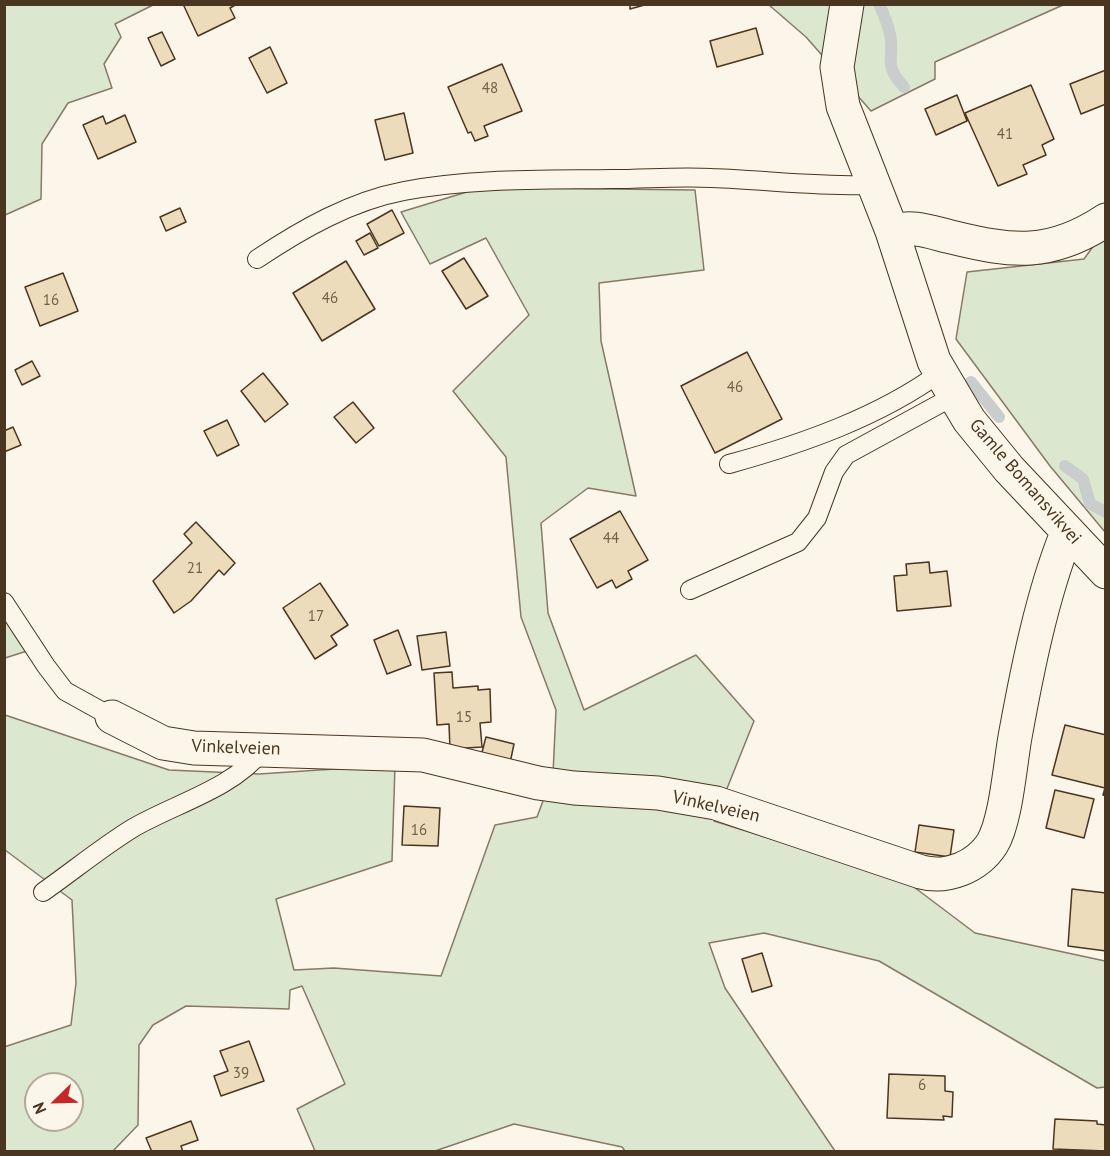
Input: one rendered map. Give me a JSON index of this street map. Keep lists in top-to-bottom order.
{
  "streets": {
    "street": ["Gamle Bomansvikvei", "Vinkelveien"]
  },
  "crossings": [
    ["Gamle Bomansvikvei", "Vinkelveien"]
  ],
  "house_numbers": [
    "48",
    "41",
    "46",
    "16",
    "46",
    "44",
    "21",
    "17",
    "15",
    "16",
    "39",
    "6"
  ],
  "north": "bottom left"
}
